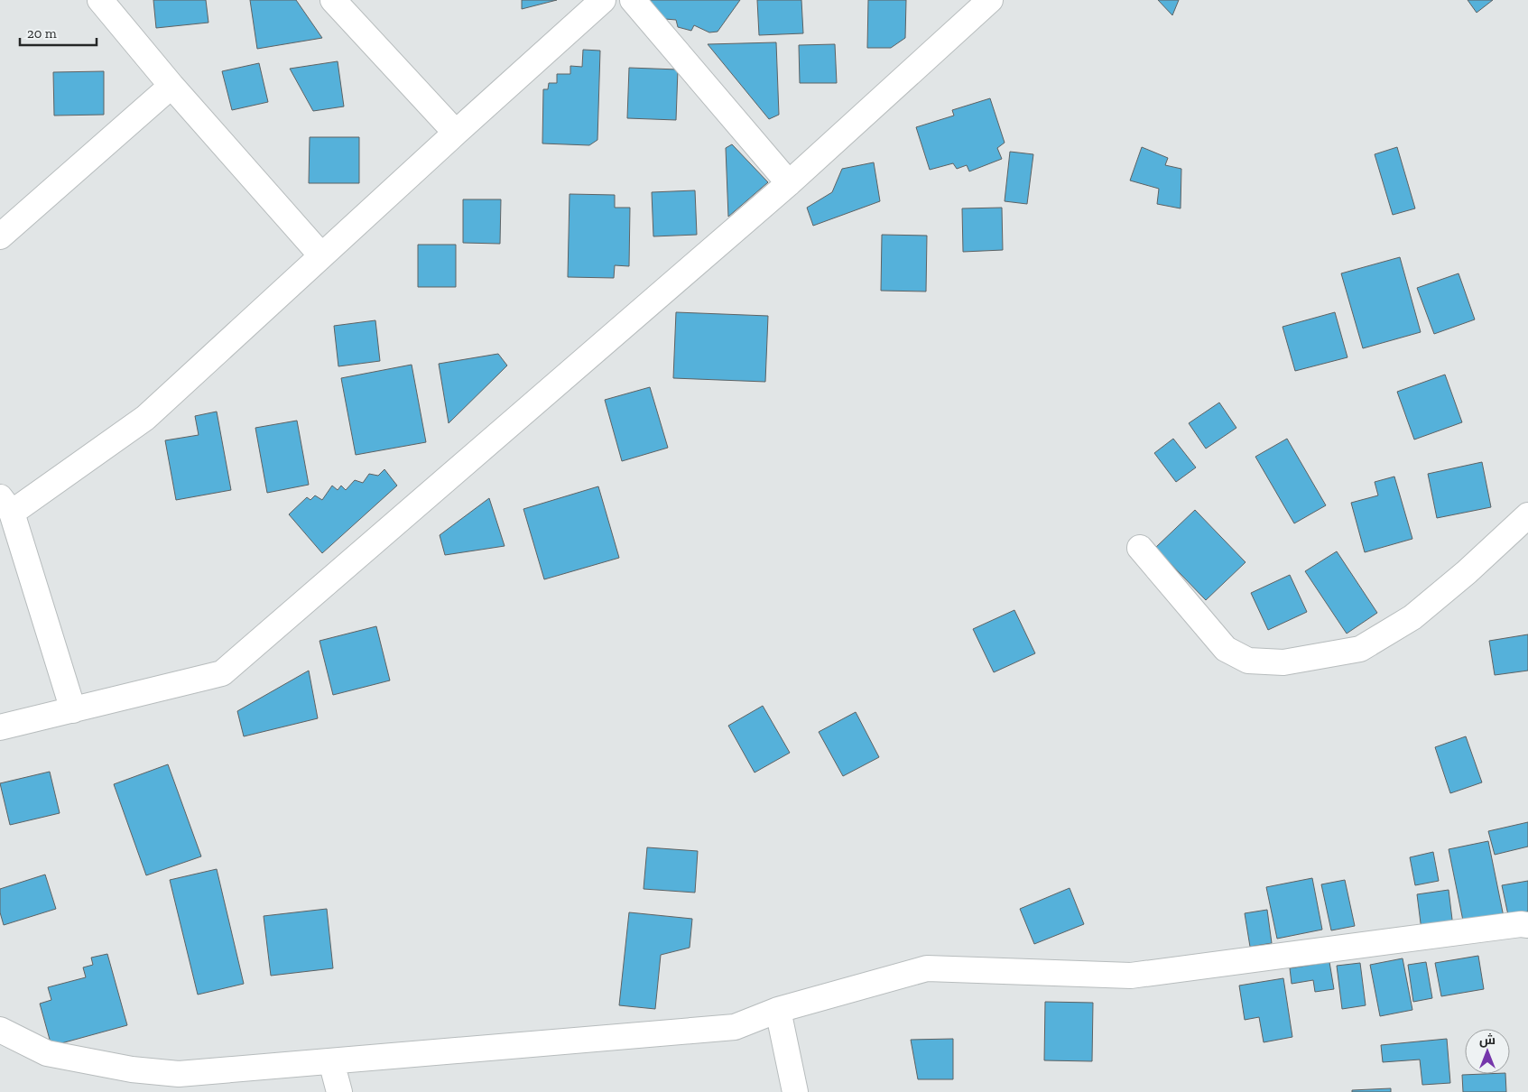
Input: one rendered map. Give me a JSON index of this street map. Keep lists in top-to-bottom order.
{
  "scale_bar": "20 m",
  "north": "top"
}
